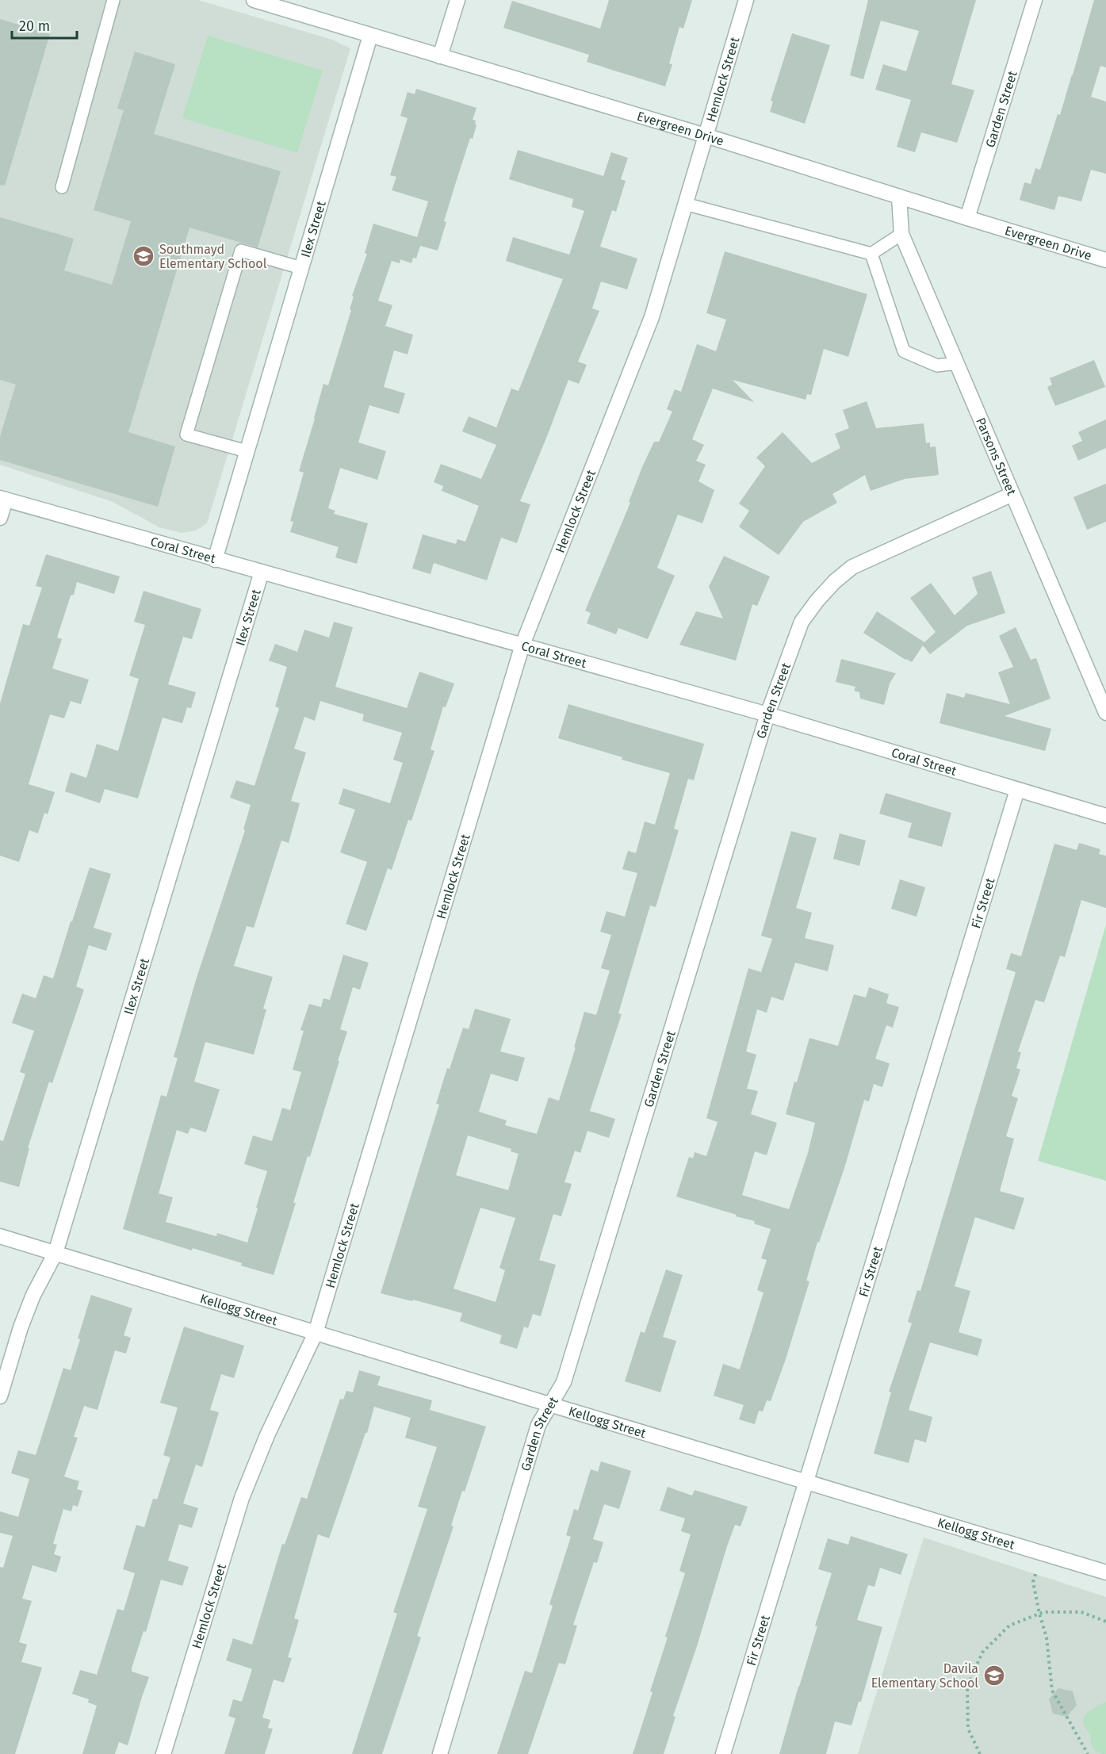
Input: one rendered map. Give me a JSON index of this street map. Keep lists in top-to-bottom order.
{
  "streets": {
    "street": [
      "Hemlock Street",
      "Garden Street",
      "Evergreen Drive",
      "Ilex Street",
      "Parsons Street",
      "Coral Street",
      "Fir Street",
      "Kellogg Street"
    ]
  },
  "crossings": [
    ["Hemlock Street", "Evergreen Drive"],
    ["Hemlock Street", "Coral Street"],
    ["Hemlock Street", "Kellogg Street"],
    ["Garden Street", "Evergreen Drive"],
    ["Garden Street", "Parsons Street"],
    ["Garden Street", "Coral Street"],
    ["Garden Street", "Kellogg Street"],
    ["Evergreen Drive", "Ilex Street"],
    ["Evergreen Drive", "Parsons Street"],
    ["Ilex Street", "Coral Street"],
    ["Ilex Street", "Kellogg Street"],
    ["Coral Street", "Fir Street"],
    ["Fir Street", "Kellogg Street"]
  ],
  "places": {
    "school or university": ["Southmayd Elementary School", "Davila Elementary School"]
  },
  "scale_bar": "20 m"
}
